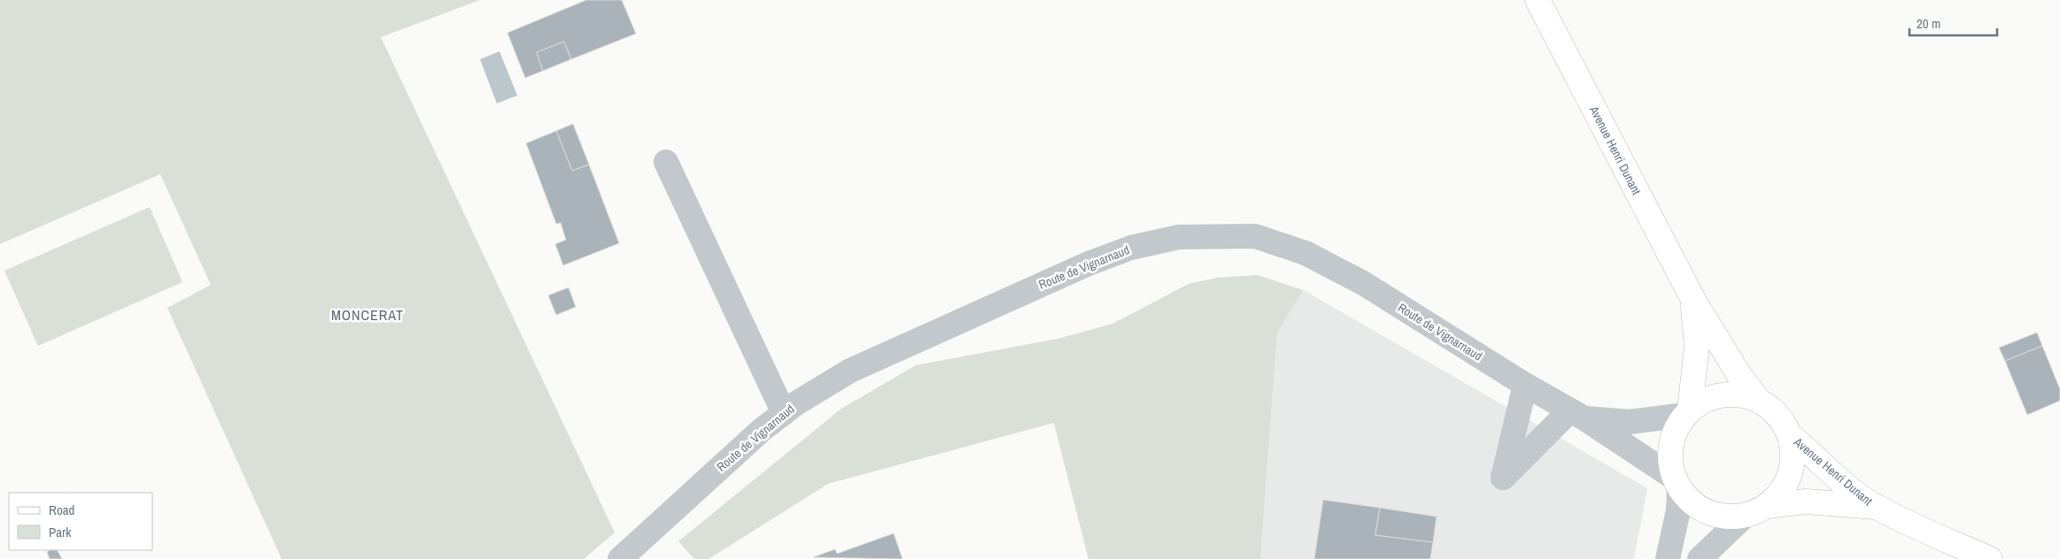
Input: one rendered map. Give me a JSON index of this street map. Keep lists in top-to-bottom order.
{
  "streets": {
    "main road": ["Avenue Henri Dunant"],
    "street": ["Route de Vignarnaud"]
  },
  "crossings": [
    ["Avenue Henri Dunant", "Route de Vignarnaud"]
  ],
  "districts": ["MONCERAT"],
  "legend": ["Road", "Park"],
  "scale_bar": "20 m"
}
